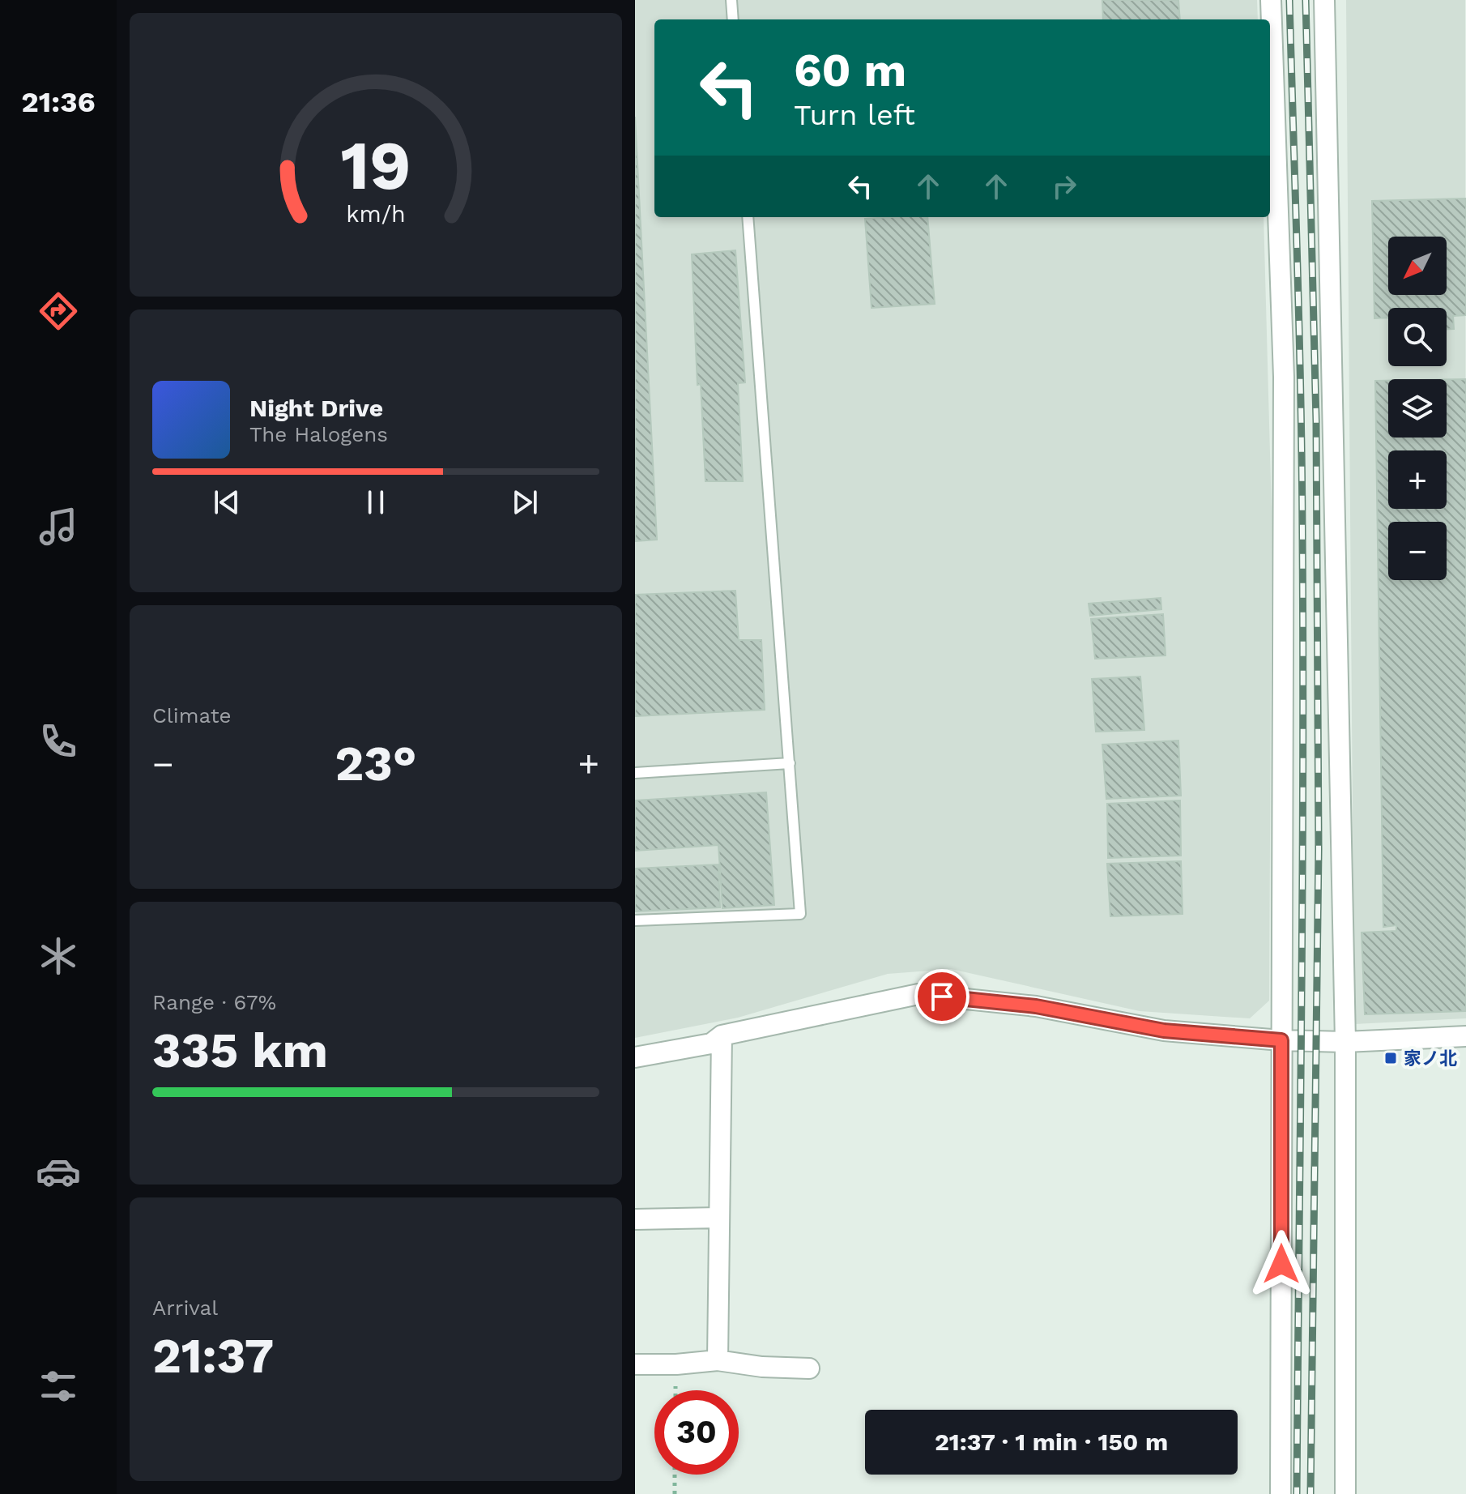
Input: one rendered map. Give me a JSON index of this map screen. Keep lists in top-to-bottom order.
{
  "places": {
    "transit": ["家ノ北"]
  },
  "north": "bottom left",
  "page": {
    "tabs": "21:36",
    "turn": ["60 m", "Turn left"],
    "map_buttons": ["+", "−"],
    "song": ["Night Drive", "The Halogens"],
    "tile": [
      "Climate",
      ["Range · 67%", "335 km"],
      ["Arrival", "21:37"]
    ],
    "heat": ["−", "23°", "+"],
    "limit": "30",
    "trip": "21:37 · 1 min · 150 m",
    "gauge": ["19", "km/h"]
  }
}
